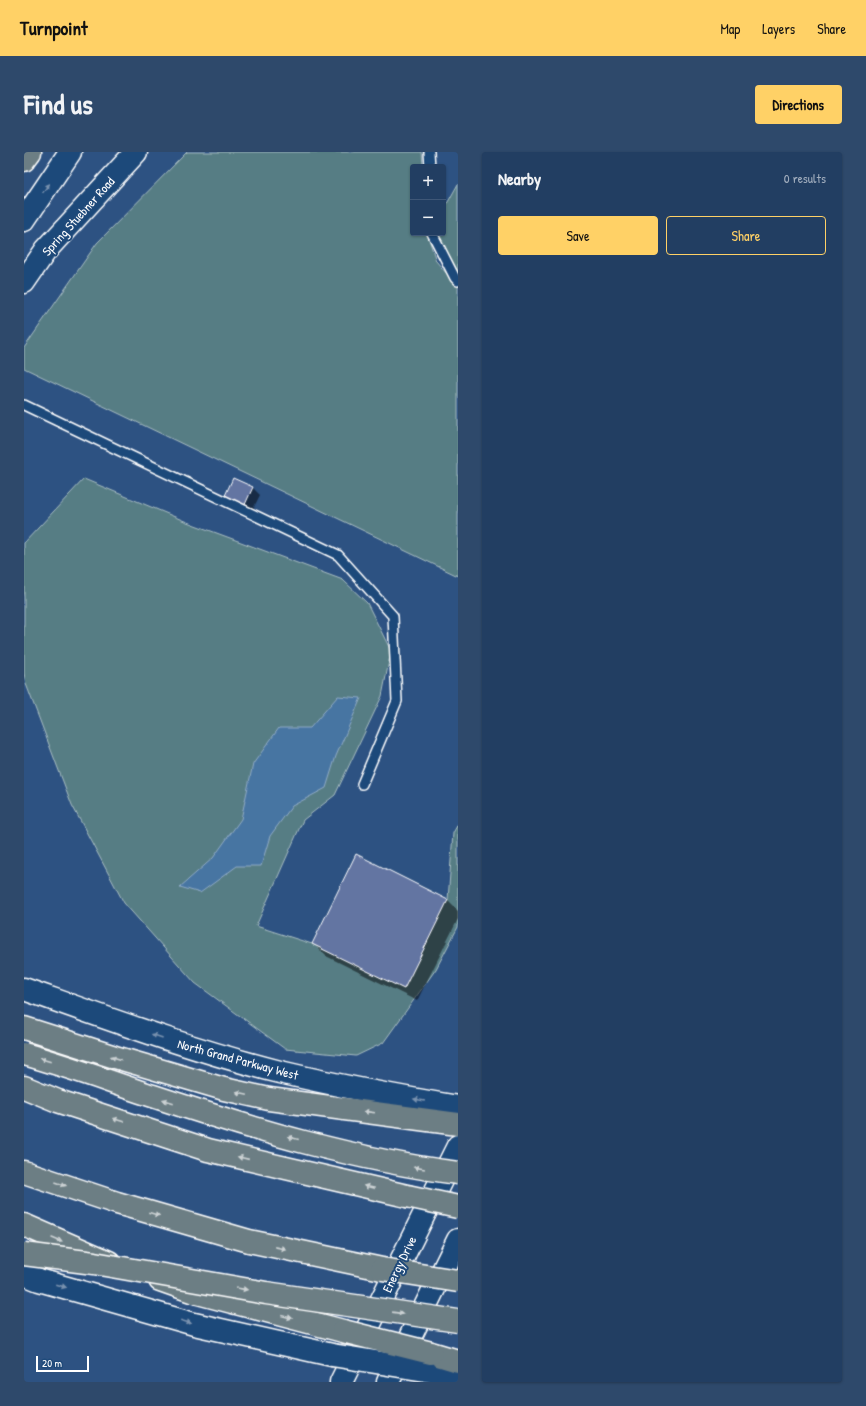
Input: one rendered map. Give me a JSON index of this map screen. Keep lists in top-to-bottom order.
{
  "streets": {
    "main road": ["Spring Stuebner Road", "North Grand Parkway West", "Energy Drive"]
  },
  "one_way": ["North Grand Parkway West"],
  "scale_bar": "20 m",
  "page": {
    "header": "Turnpoint",
    "nav": ["Map", "Layers", "Share"],
    "title": "Find us",
    "buttons": [
      "Directions",
      ["Save", "Share"]
    ],
    "heading": ["Nearby", "0 results"],
    "map_buttons": ["+", "−"],
    "scale": "20 m"
  }
}
